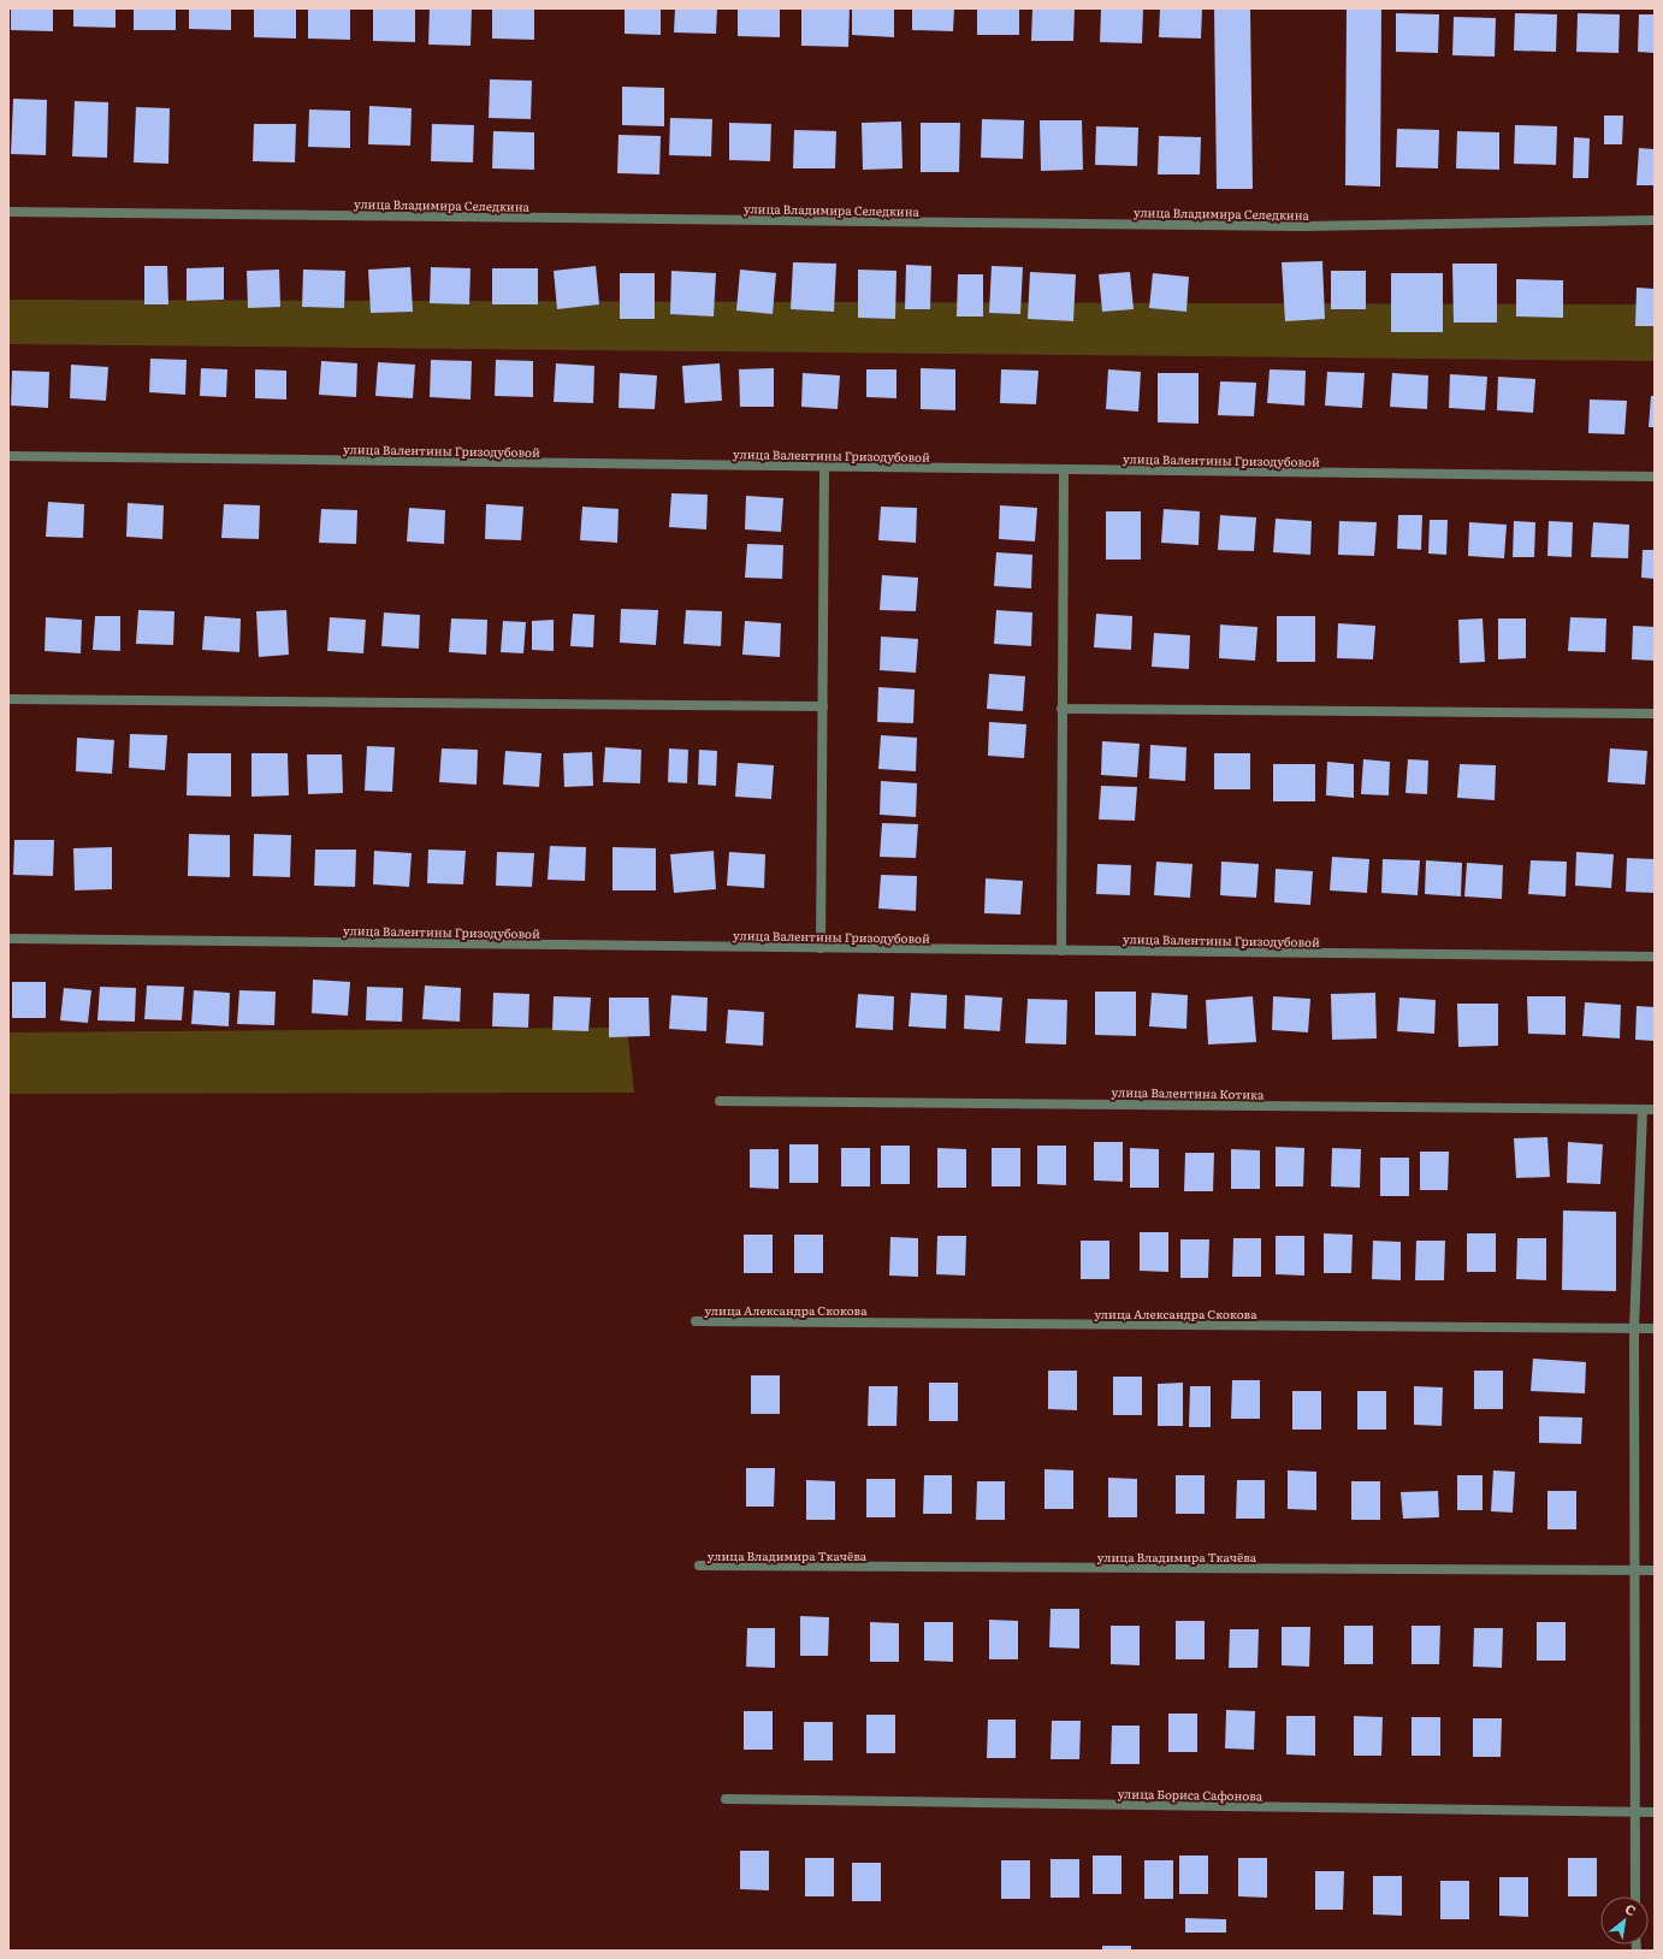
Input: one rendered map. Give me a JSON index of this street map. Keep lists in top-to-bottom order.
{
  "streets": {
    "street": [
      "улица Владимира Селедкина",
      "улица Валентины Гризодубовой",
      "улица Валентина Котика",
      "улица Александра Скокова",
      "улица Владимира Ткачёва",
      "улица Бориса Сафонова"
    ]
  },
  "north": "top right"
}
